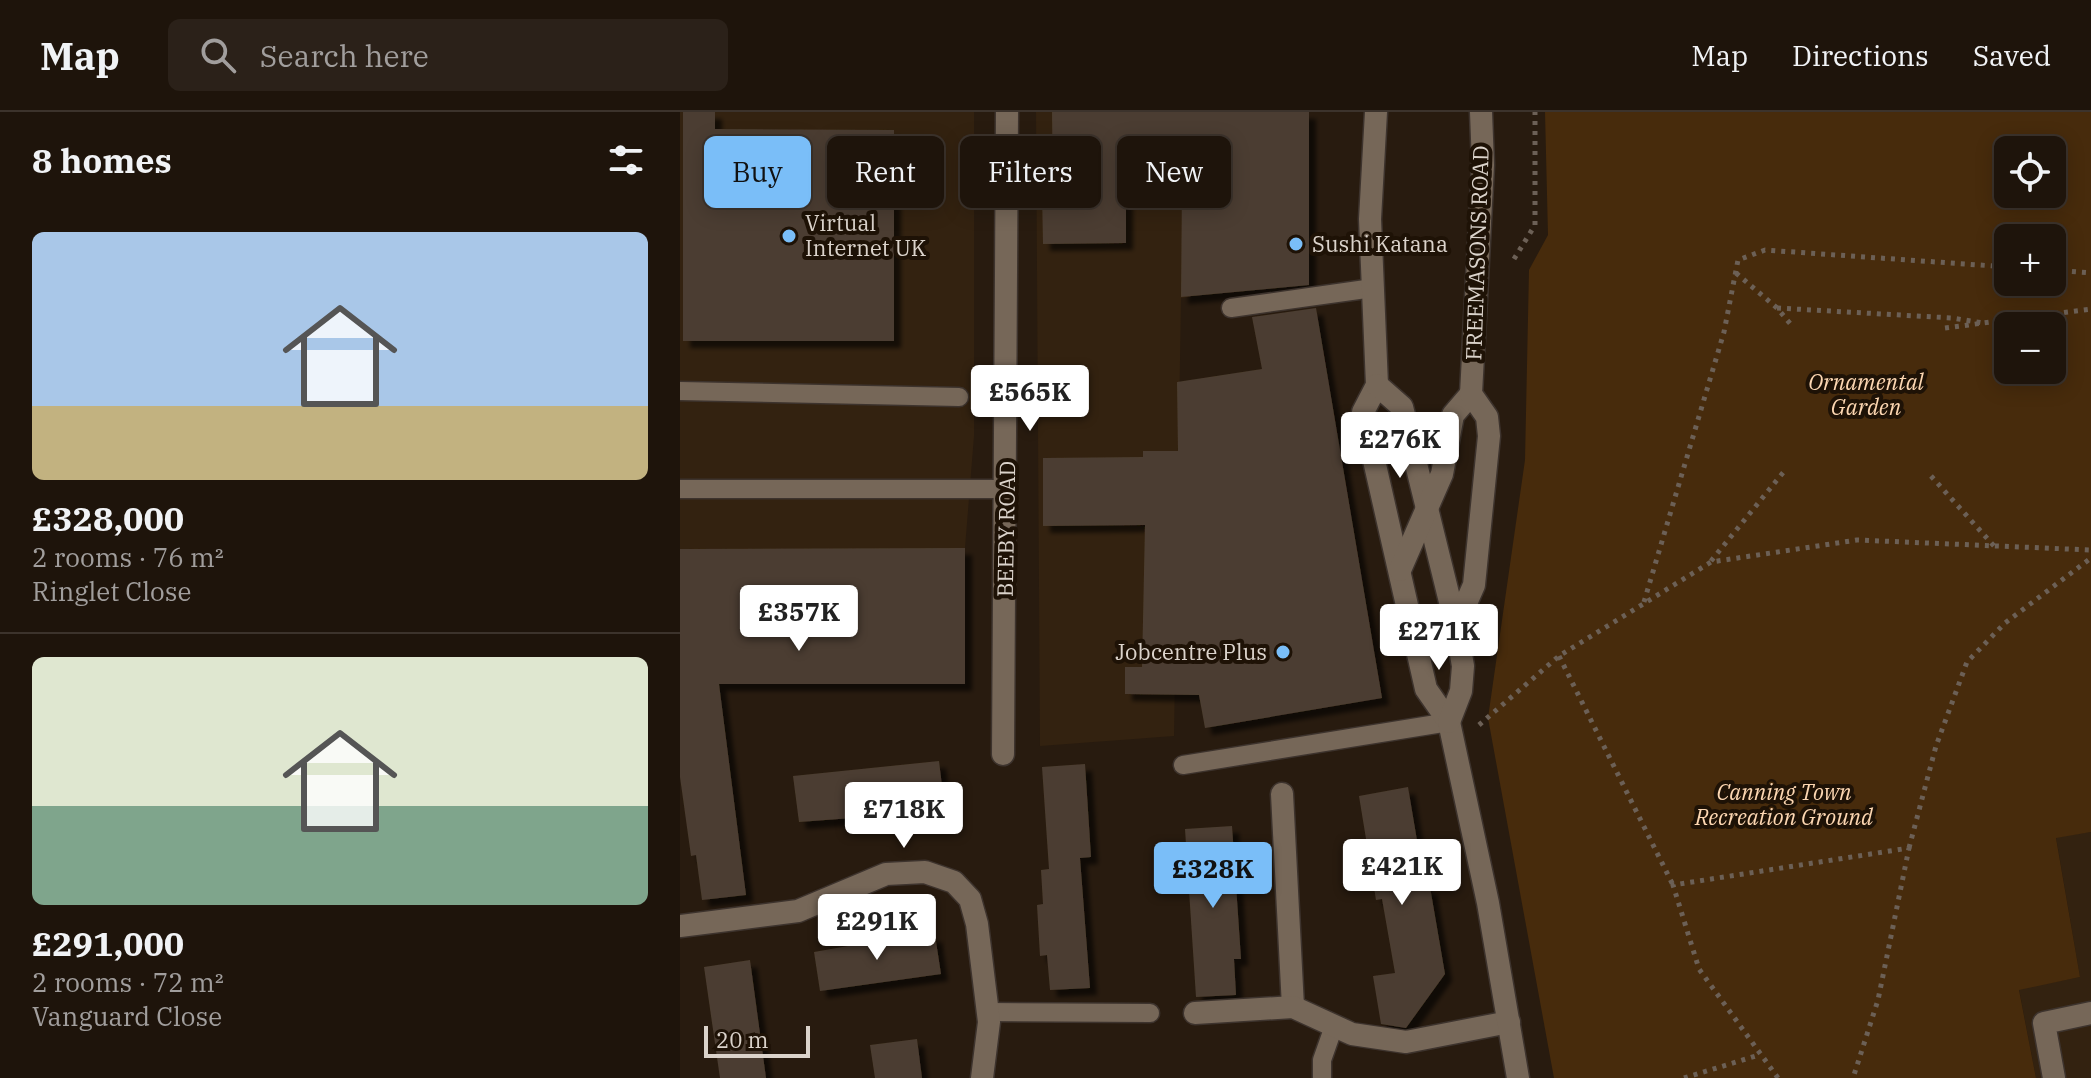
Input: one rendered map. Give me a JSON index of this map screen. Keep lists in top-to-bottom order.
{
  "streets": {
    "street": ["FREEMASONS ROAD", "BEEBY ROAD"]
  },
  "parks": ["Ornamental Garden", "Canning Town Recreation Ground"],
  "places": ["Virtual Internet UK", "Sushi Katana", "Jobcentre Plus"],
  "scale_bar": "20 m",
  "page": {
    "header": "Map",
    "search": "Search here",
    "nav": ["Map", "Directions", "Saved"],
    "heading": "8 homes",
    "map_buttons": ["+", "−"],
    "chip": [
      "Buy",
      "Rent",
      "Filters",
      "New"
    ],
    "list": [
      {
        "name": "£328,000",
        "note": "2 rooms · 76 m² · Ringlet Close"
      },
      {
        "name": "£291,000",
        "note": "2 rooms · 72 m² · Vanguard Close"
      }
    ],
    "price": [
      "£565K",
      "£276K",
      "£357K",
      "£271K",
      "£718K",
      "£421K",
      "£328K",
      "£291K"
    ],
    "scale": "20 m"
  }
}
